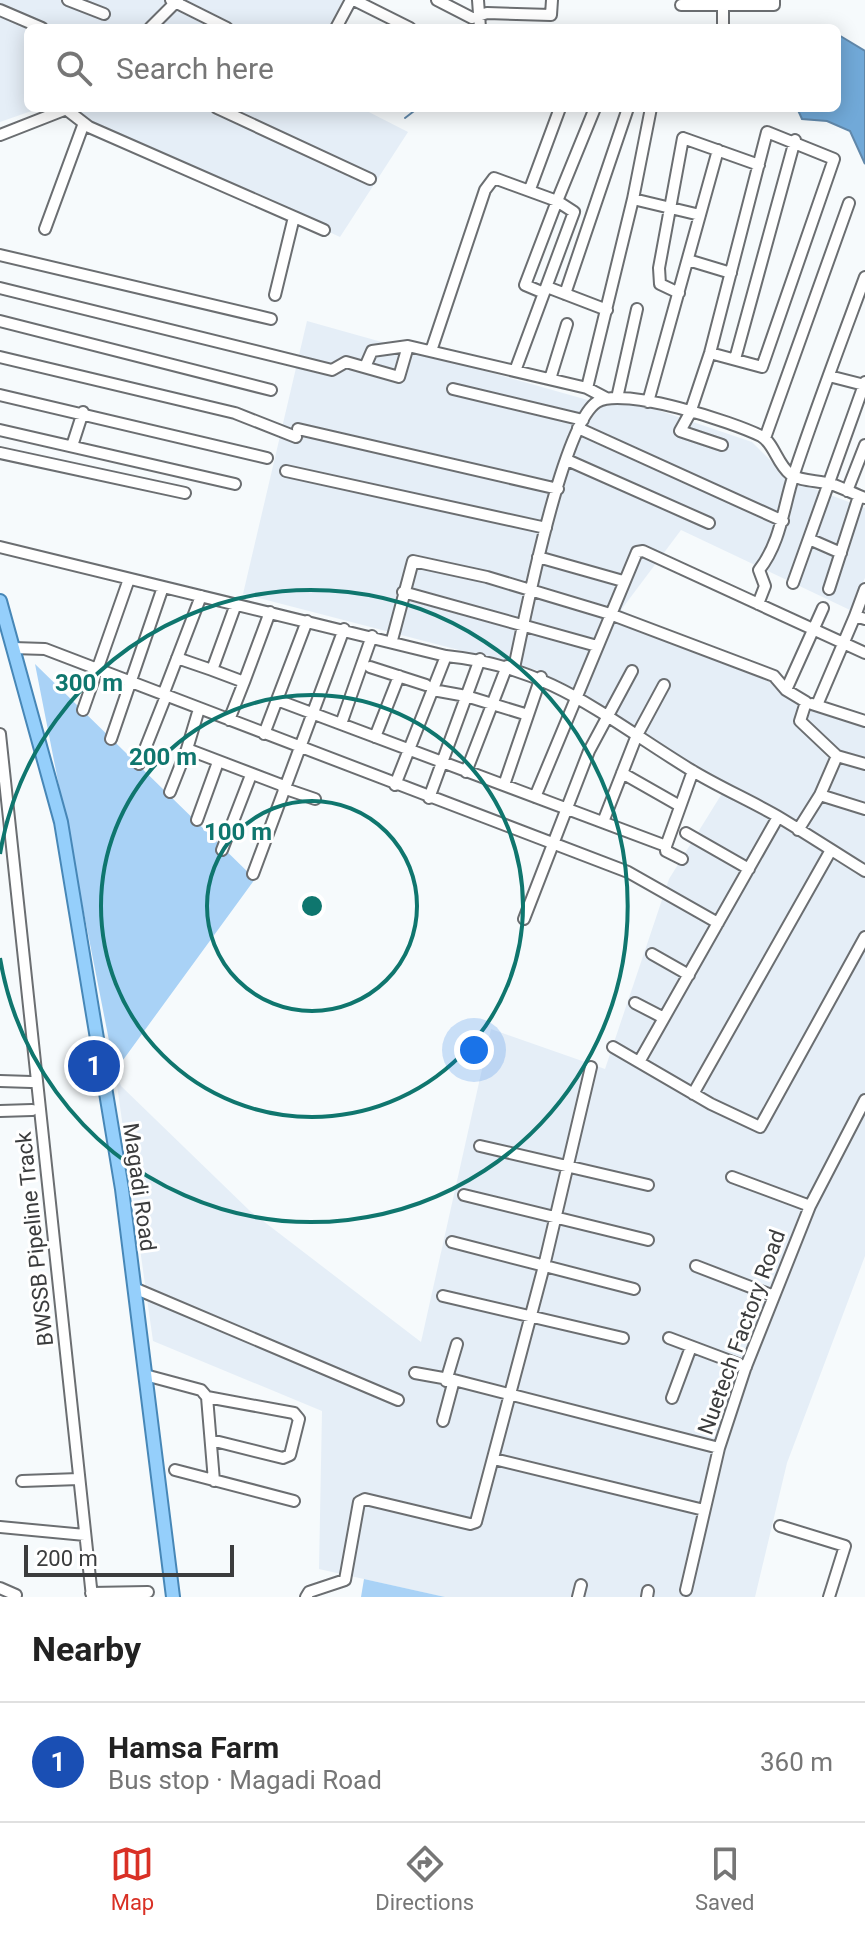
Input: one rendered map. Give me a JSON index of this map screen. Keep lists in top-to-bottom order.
{
  "streets": {
    "main road": ["Magadi Road"],
    "street": ["BWSSB Pipeline Track", "Nuetech Factory Road"]
  },
  "scale_bar": "200 m",
  "page": {
    "search": "Search here",
    "pins": "1",
    "scale": "200 m",
    "heading": "Nearby",
    "list": [
      {
        "mark": "1",
        "name": "Hamsa Farm",
        "note": "Bus stop · Magadi Road",
        "value": "360 m"
      }
    ],
    "nav": ["Map", "Directions", "Saved"]
  },
  "rings": ["300 m", "200 m", "100 m"]
}
